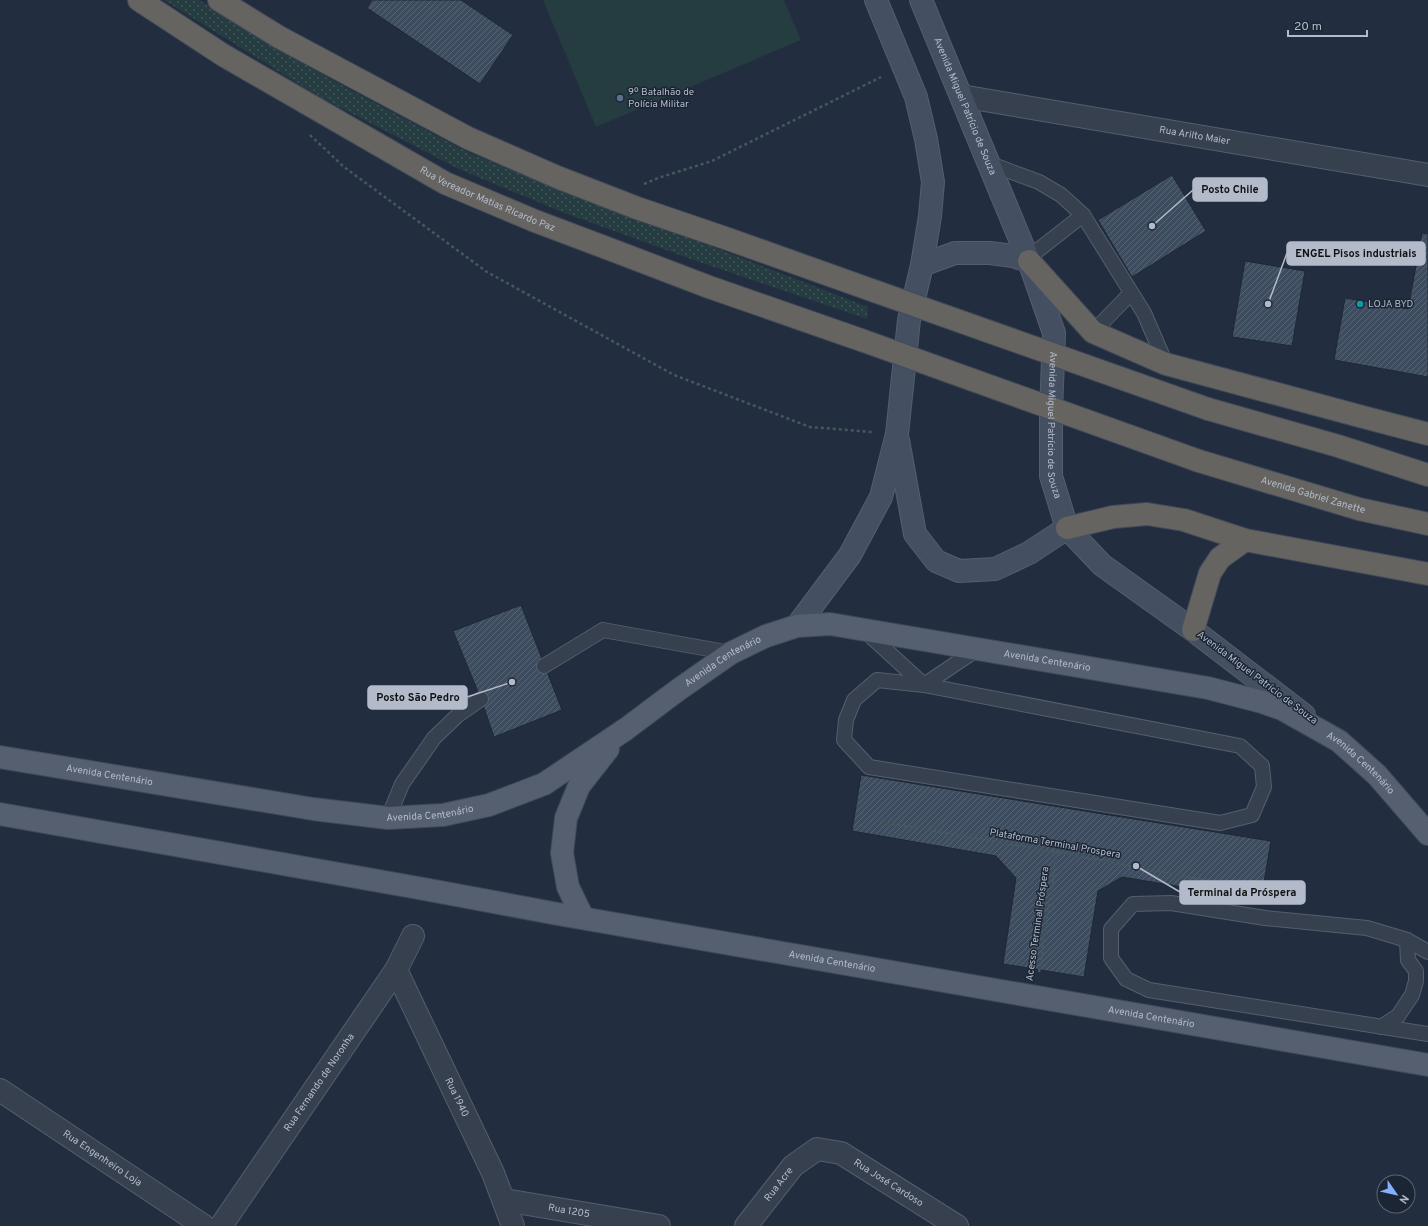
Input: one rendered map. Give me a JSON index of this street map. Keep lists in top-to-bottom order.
{
  "streets": {
    "highway": ["Rua Vereador Matias Ricardo Paz", "Avenida Gabriel Zanette"],
    "main road": ["Avenida Miguel Patrício de Souza", "Avenida Centenário"],
    "street": [
      "Rua Arilto Maier",
      "Rua Fernando de Noronha",
      "Rua 1940",
      "Rua Engenheiro Loja",
      "Rua José Cardoso",
      "Rua Acre",
      "Rua 1205"
    ],
    "path": ["Plataforma Terminal Prospera", "Acesso Terminal Próspera"]
  },
  "crossings": [
    ["Avenida Miguel Patrício de Souza", "Rua Arilto Maier"],
    ["Avenida Miguel Patrício de Souza", "Avenida Centenário"],
    ["Rua Vereador Matias Ricardo Paz", "Avenida Gabriel Zanette"],
    ["Avenida Centenário", "Acesso Terminal Próspera"],
    ["Plataforma Terminal Prospera", "Acesso Terminal Próspera"],
    ["Rua Fernando de Noronha", "Rua 1940"],
    ["Rua 1940", "Rua 1205"],
    ["Rua José Cardoso", "Rua Acre"]
  ],
  "places": [
    "9º Batalhão de Polícia Militar",
    "Posto Chile",
    "ENGEL Pisos industriais",
    "LOJA BYD",
    "Posto São Pedro",
    "Terminal da Próspera"
  ],
  "scale_bar": "20 m",
  "north": "bottom right"
}
